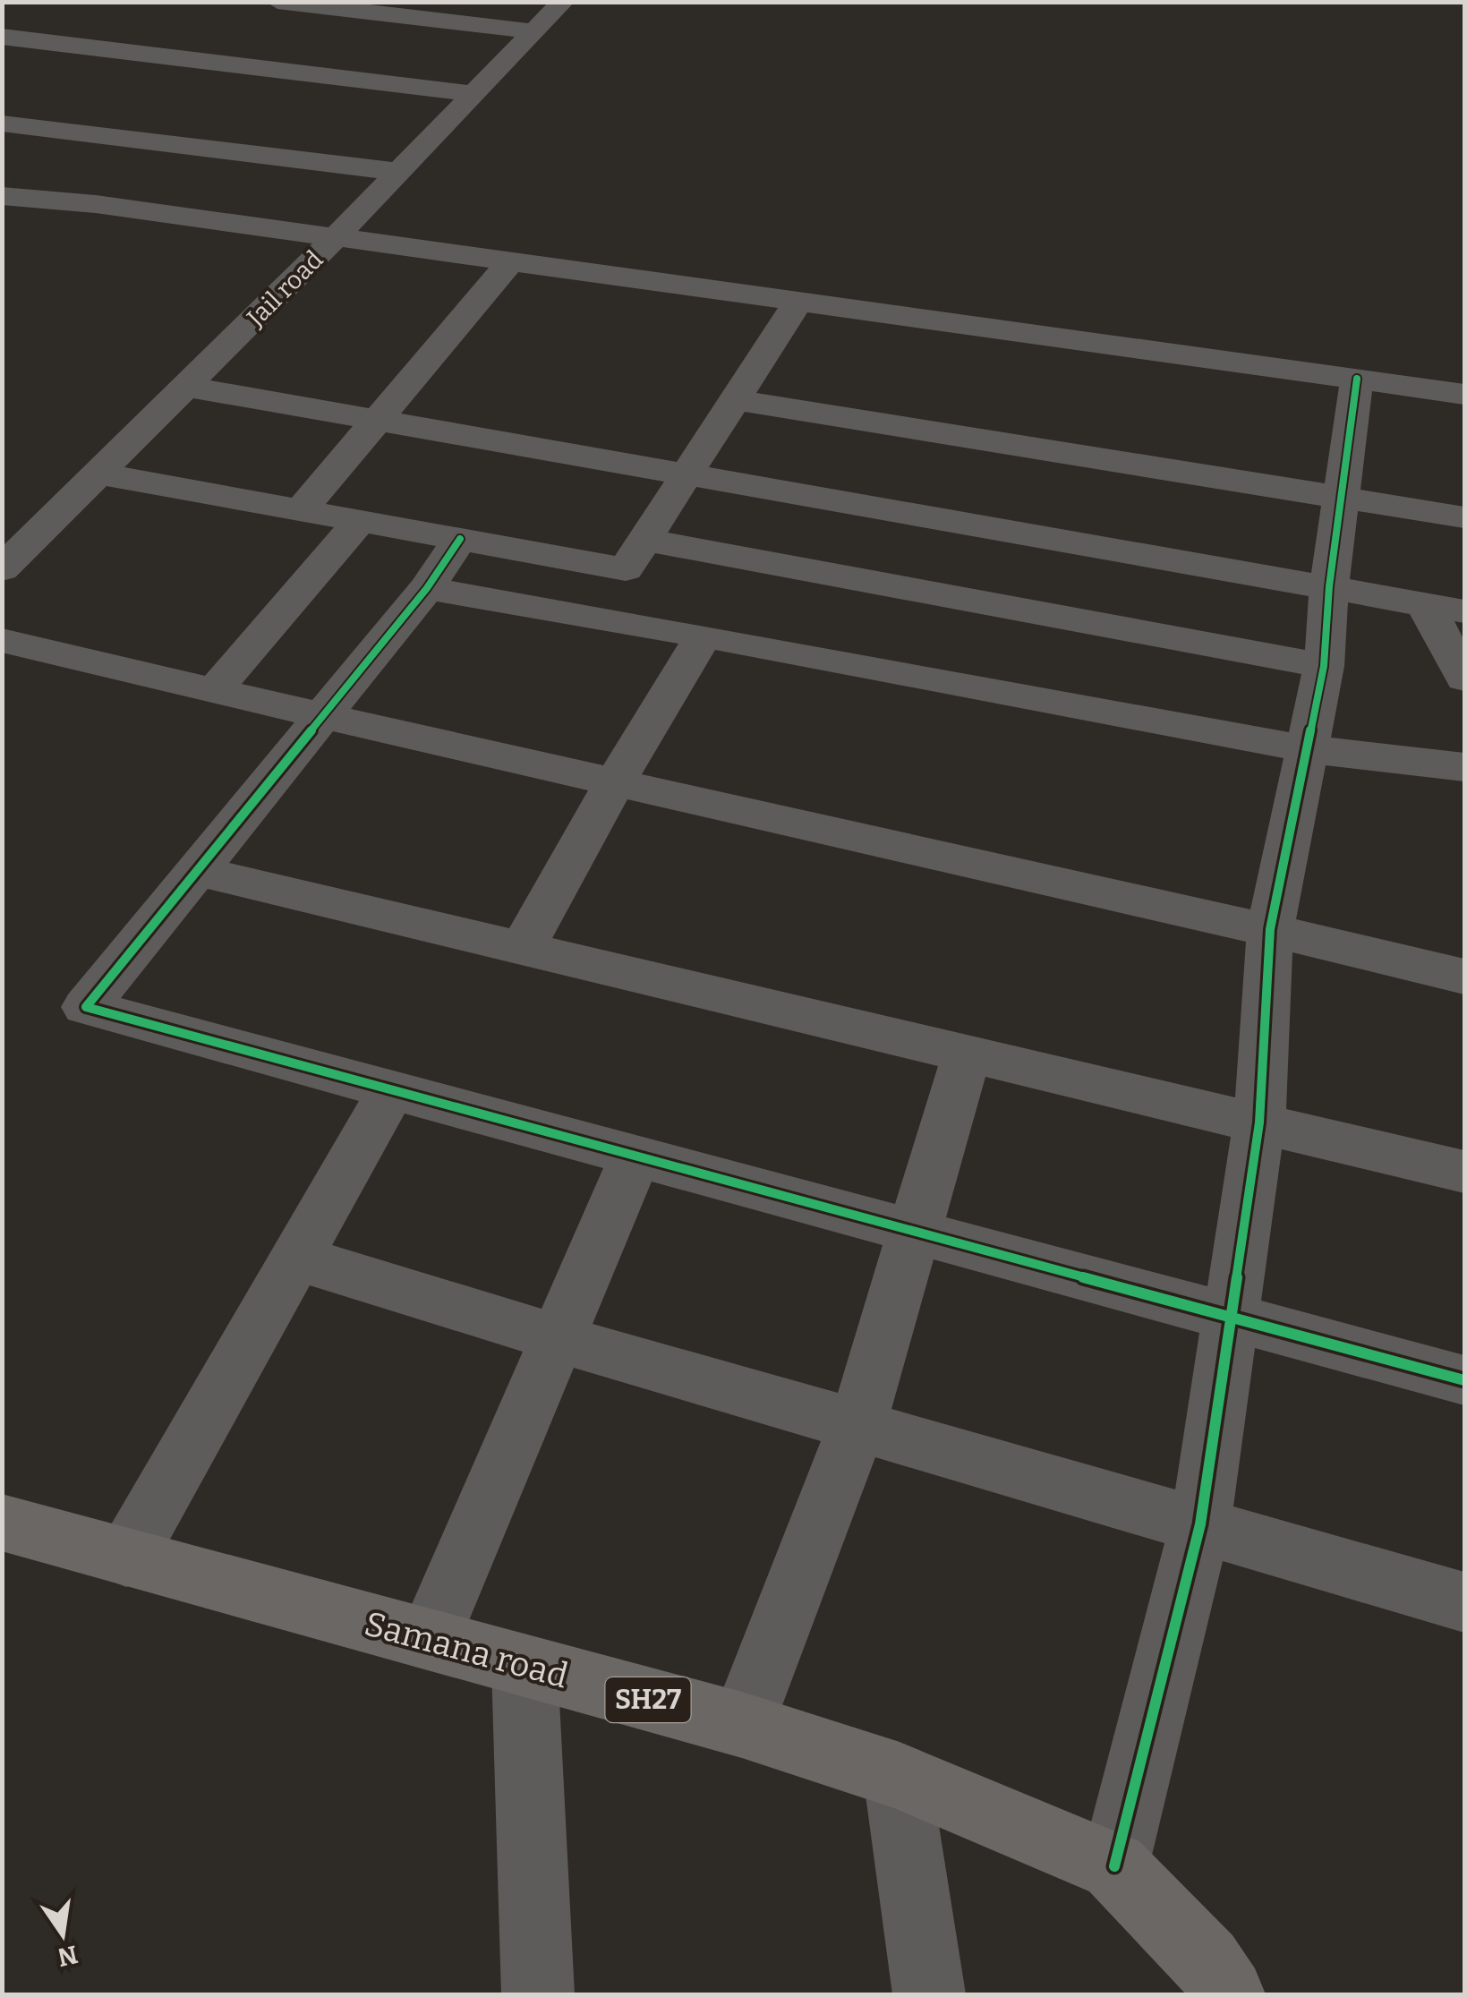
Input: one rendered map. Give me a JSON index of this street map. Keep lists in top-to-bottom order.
{
  "streets": {
    "main road": ["Samana road", "SH27"],
    "street": ["Jail road"]
  },
  "north": "bottom"
}
